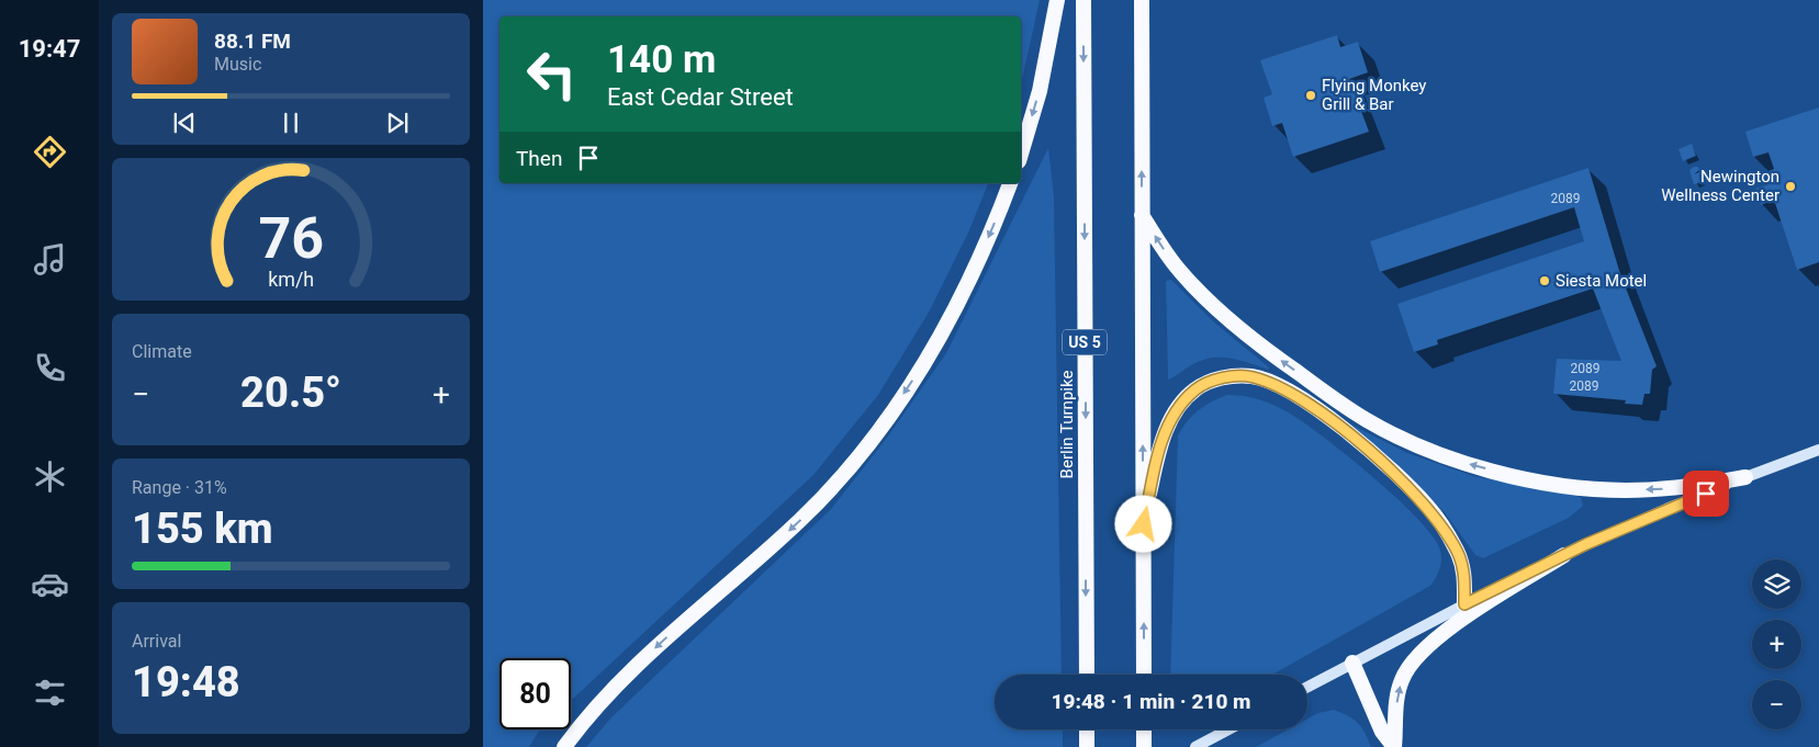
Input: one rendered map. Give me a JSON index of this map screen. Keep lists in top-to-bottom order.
{
  "streets": {
    "highway": ["US 5", "Berlin Turnpike"]
  },
  "places": ["Flying Monkey Grill & Bar", "Newington Wellness Center", "Siesta Motel"],
  "house_numbers": ["2089", "2089", "2089"],
  "page": {
    "tabs": "19:47",
    "turn": ["140 m", "East Cedar Street"],
    "song": ["88.1 FM", "Music"],
    "then": "Then",
    "tile": [
      "Climate",
      ["Range · 31%", "155 km"],
      ["Arrival", "19:48"]
    ],
    "heat": ["−", "20.5°", "+"],
    "map_buttons": ["+", "−"],
    "limit": "80",
    "trip": "19:48 · 1 min · 210 m",
    "gauge": ["76", "km/h"]
  }
}
